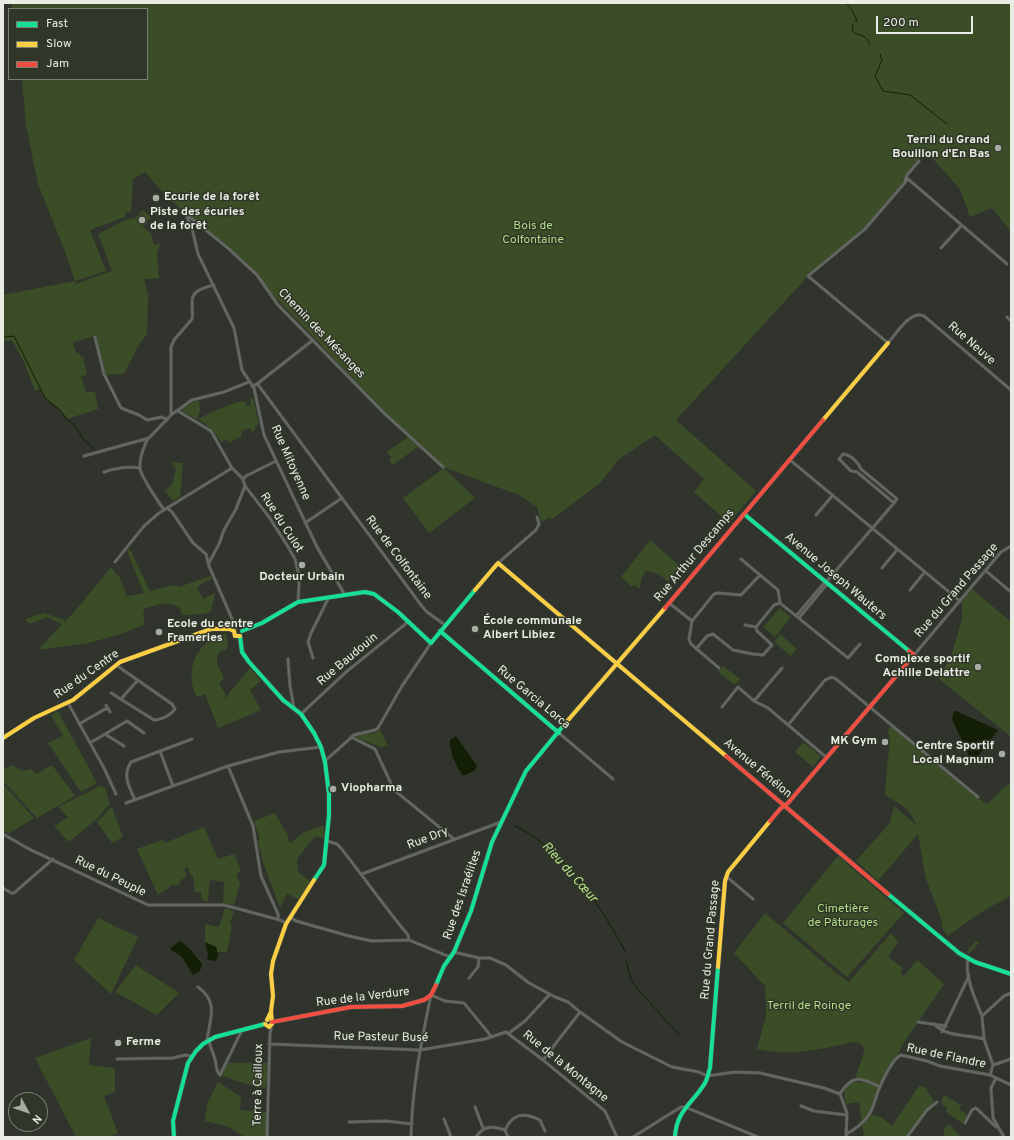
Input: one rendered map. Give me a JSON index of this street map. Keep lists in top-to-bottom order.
{
  "streets": {
    "street": [
      "Chemin des Mésanges",
      "Rue Neuve",
      "Rue Mitoyenne",
      "Rue du Culot",
      "Rue Arthur Descamps",
      "Rue de Colfontaine",
      "Avenue Joseph Wauters",
      "Rue du Grand Passage",
      "Rue Baudouin",
      "Rue du Centre",
      "Rue Garcia Lorca",
      "Avenue Fénélon",
      "Rue Dry",
      "Rue du Peuple",
      "Rue des Israélites",
      "Rue de la Verdure",
      "Rue Pasteur Busé",
      "Rue de Flandre",
      "Rue de la Montagne",
      "Terre à Cailloux"
    ]
  },
  "crossings": [
    ["Chemin des Mésanges", "Rue Mitoyenne"],
    ["Rue Neuve", "Rue Arthur Descamps"],
    ["Rue Arthur Descamps", "Avenue Joseph Wauters"],
    ["Rue Arthur Descamps", "Rue Garcia Lorca"],
    ["Rue Arthur Descamps", "Avenue Fénélon"],
    ["Rue Arthur Descamps", "Rue Dry"],
    ["Rue Arthur Descamps", "Rue des Israélites"],
    ["Avenue Joseph Wauters", "Rue du Grand Passage"],
    ["Rue du Grand Passage", "Avenue Fénélon"],
    ["Rue Dry", "Rue des Israélites"],
    ["Rue des Israélites", "Rue de la Verdure"],
    ["Rue de la Verdure", "Terre à Cailloux"],
    ["Rue Pasteur Busé", "Rue de la Montagne"],
    ["Rue Pasteur Busé", "Terre à Cailloux"]
  ],
  "water": ["Rieu du Cœur"],
  "parks": ["Bois de Colfontaine", "Cimetière de Pâturages", "Terril de Roinge"],
  "places": [
    "Terril du Grand Bouillon d'En Bas",
    "Ecurie de la forêt",
    "Piste des écuries de la forêt",
    "Docteur Urbain",
    "École communale Albert Libiez",
    "Ecole du centre Frameries",
    "Complexe sportif Achille Delattre",
    "MK Gym",
    "Centre Sportif Local Magnum",
    "Viopharma",
    "Ferme"
  ],
  "legend": ["Fast", "Slow", "Jam"],
  "scale_bar": "200 m",
  "north": "bottom right"
}
